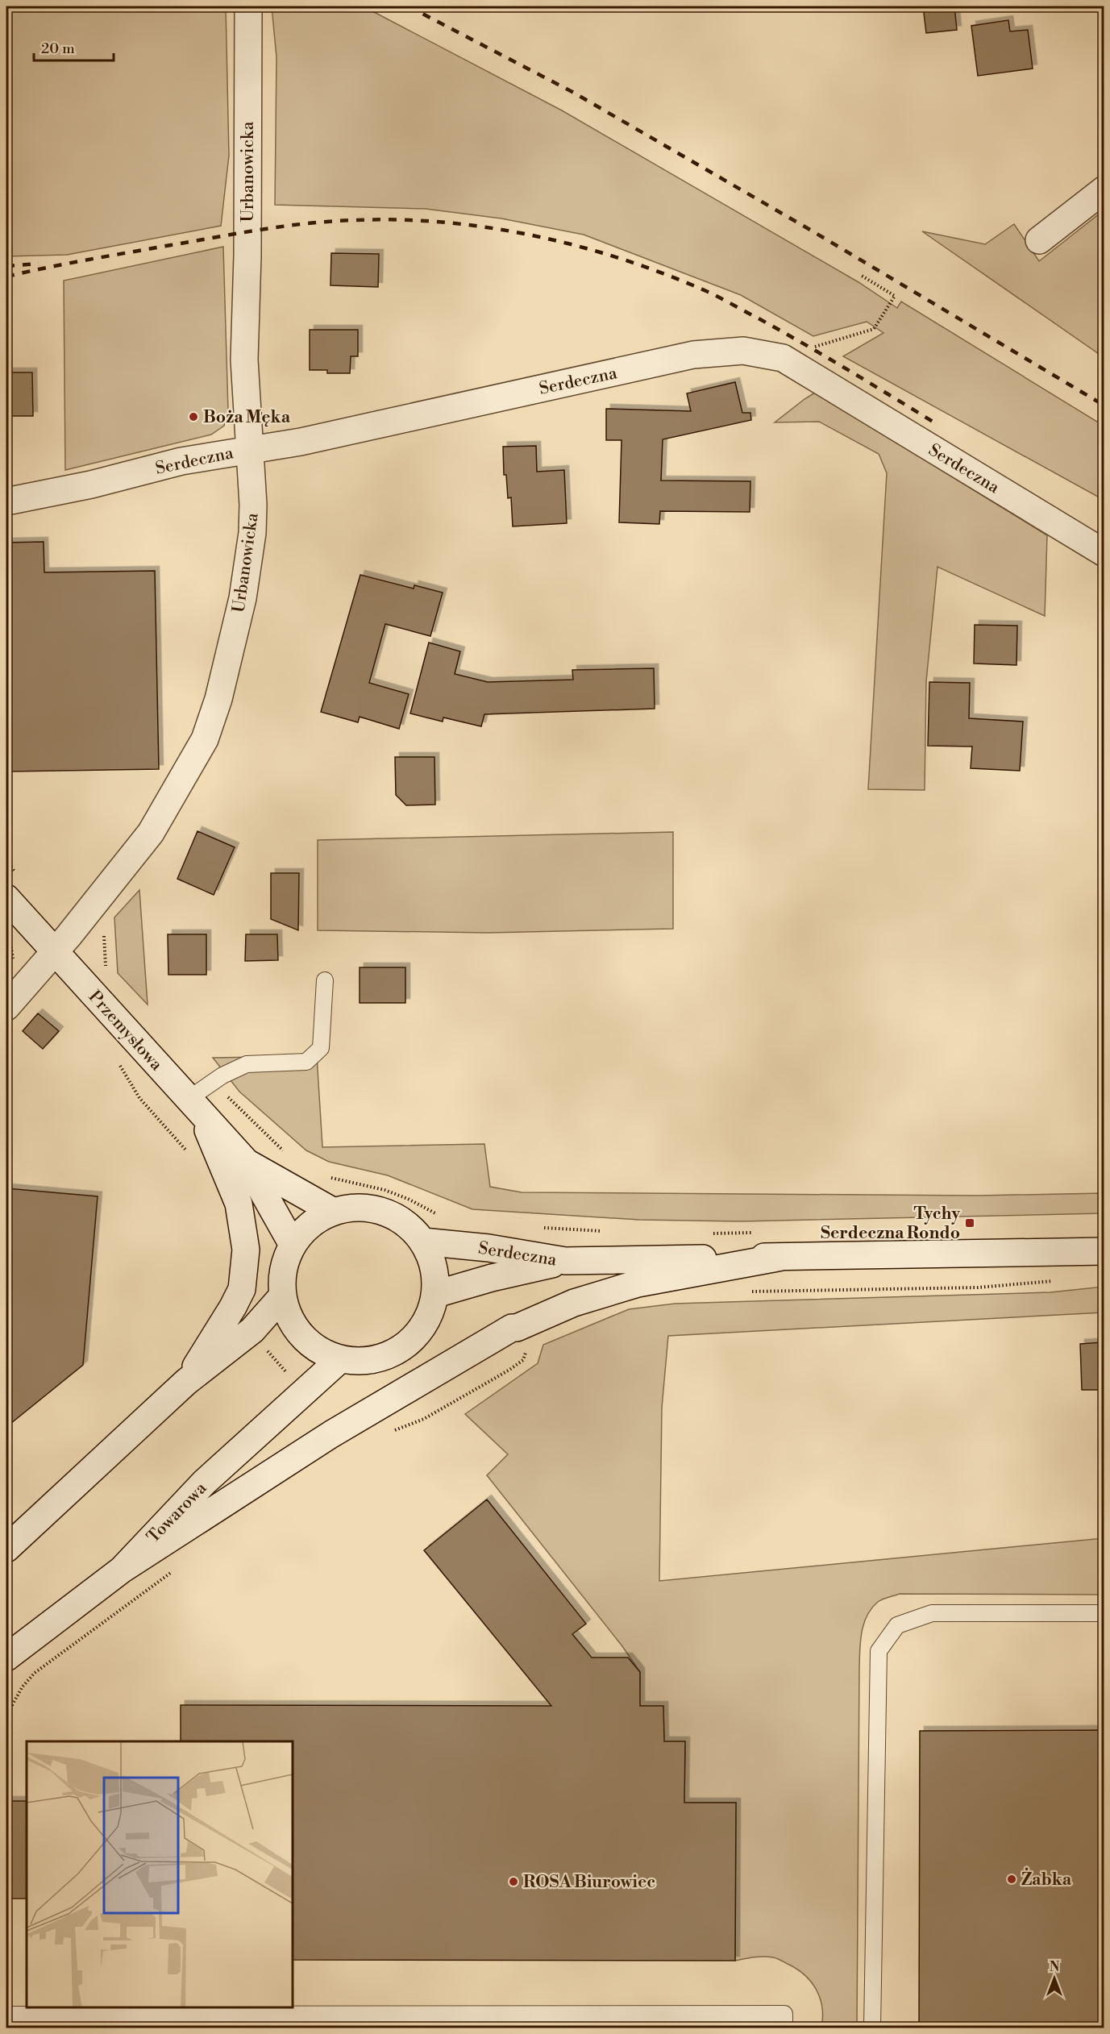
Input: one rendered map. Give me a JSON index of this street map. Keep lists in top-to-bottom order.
{
  "streets": {
    "street": [
      "Urbanowicka",
      "Serdeczna",
      "Przemysłowa",
      "Towarowa"
    ]
  },
  "crossings": [
    ["Urbanowicka", "Serdeczna"],
    ["Urbanowicka", "Przemysłowa"],
    ["Serdeczna", "Przemysłowa"],
    ["Serdeczna", "Towarowa"],
    ["Przemysłowa", "Towarowa"]
  ],
  "places": {
    "other": ["Boża Męka", "Żabka", "ROSA Biurowiec"],
    "transit": ["Tychy Serdeczna Rondo"]
  },
  "scale_bar": "20 m",
  "north": "top"
}
